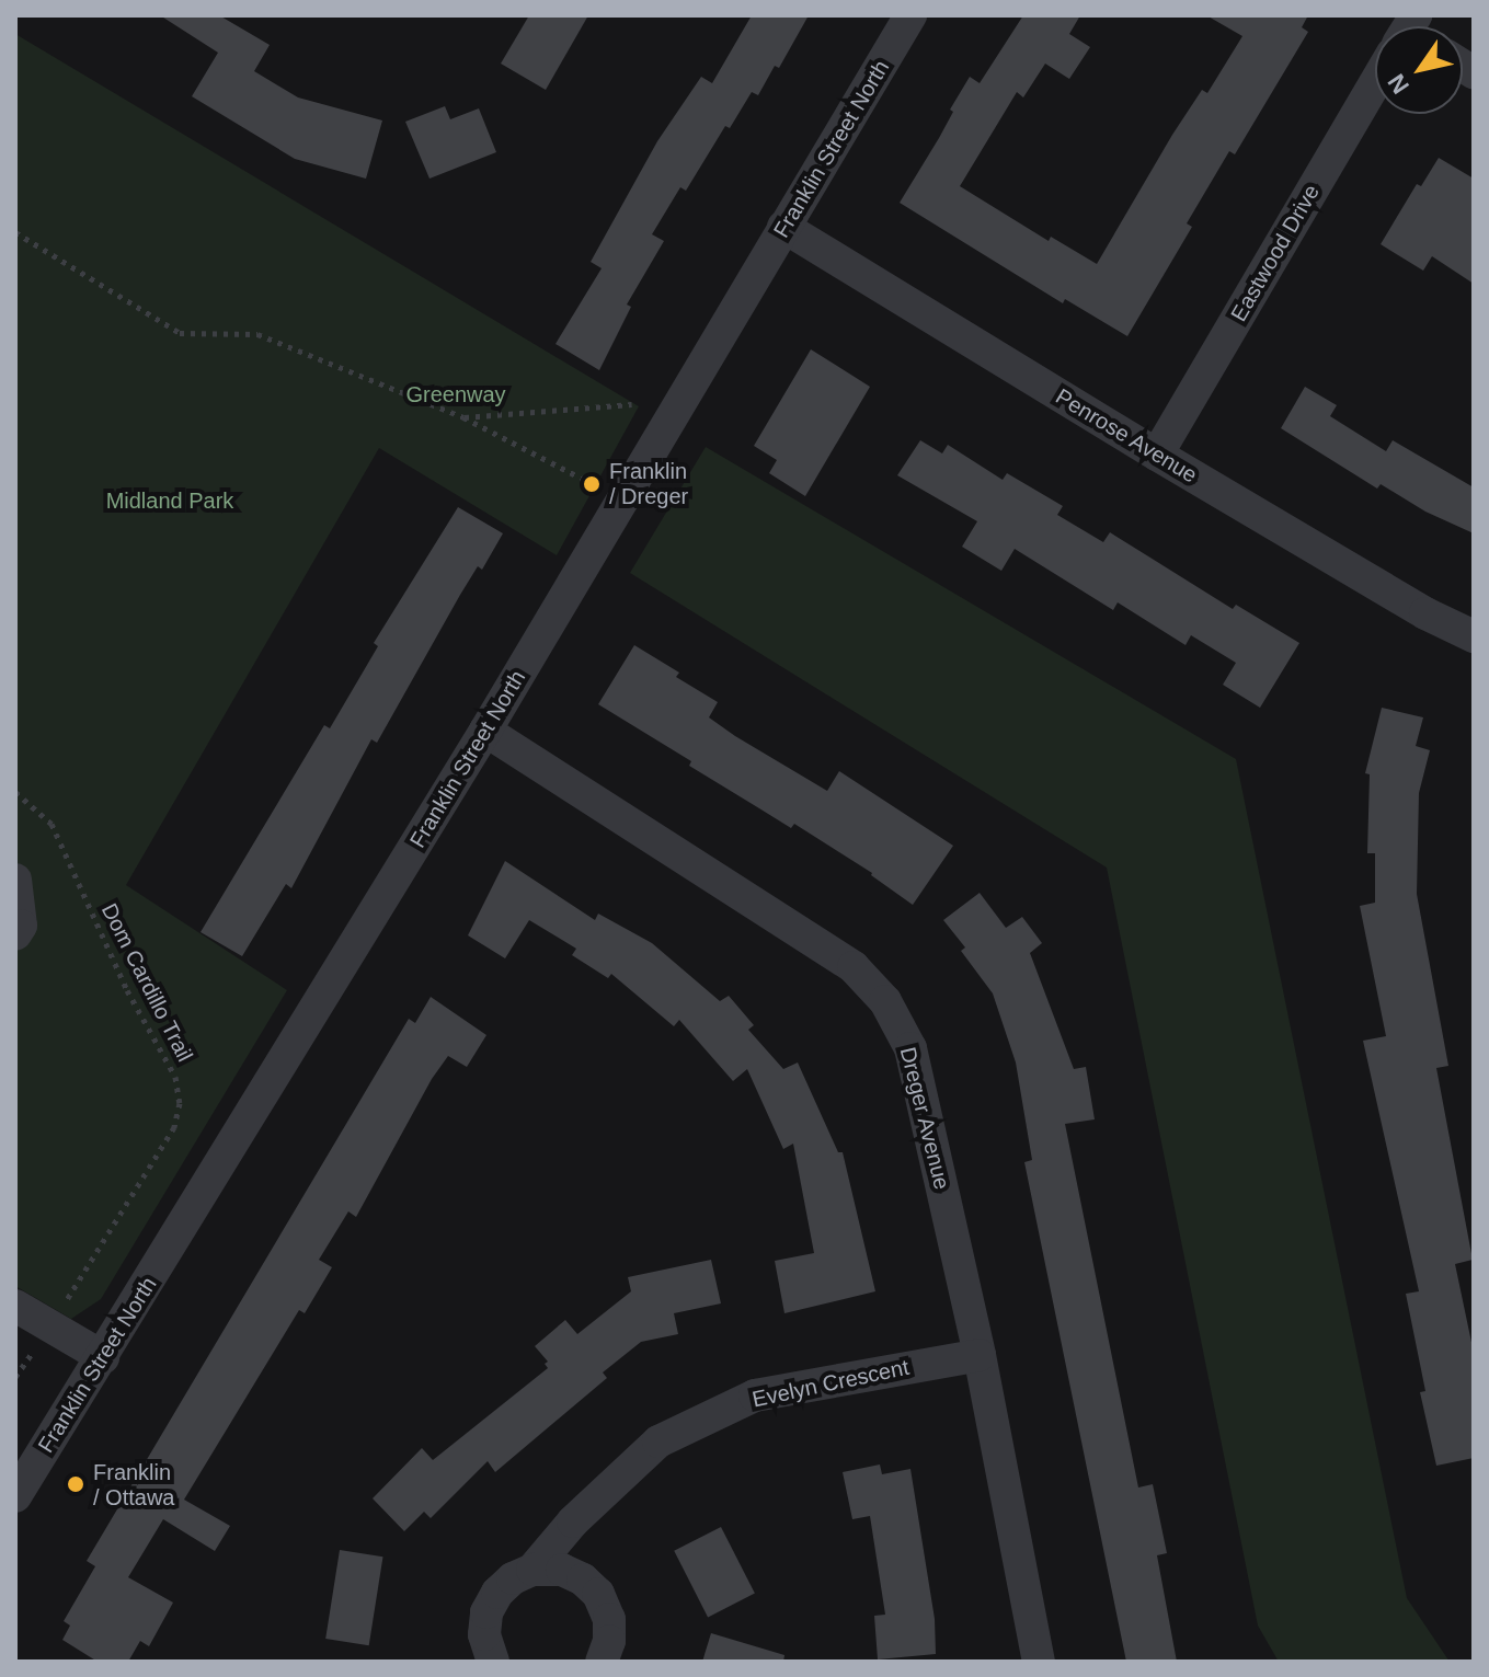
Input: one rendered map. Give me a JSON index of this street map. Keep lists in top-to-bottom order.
{
  "streets": {
    "street": [
      "Franklin Street North",
      "Eastwood Drive",
      "Penrose Avenue",
      "Dreger Avenue",
      "Evelyn Crescent"
    ],
    "path": ["Dom Cardillo Trail"]
  },
  "crossings": [
    ["Franklin Street North", "Penrose Avenue"],
    ["Franklin Street North", "Dreger Avenue"],
    ["Eastwood Drive", "Penrose Avenue"],
    ["Dreger Avenue", "Evelyn Crescent"]
  ],
  "parks": ["Greenway", "Midland Park"],
  "places": ["Franklin / Dreger", "Franklin / Ottawa"],
  "north": "bottom left"
}
